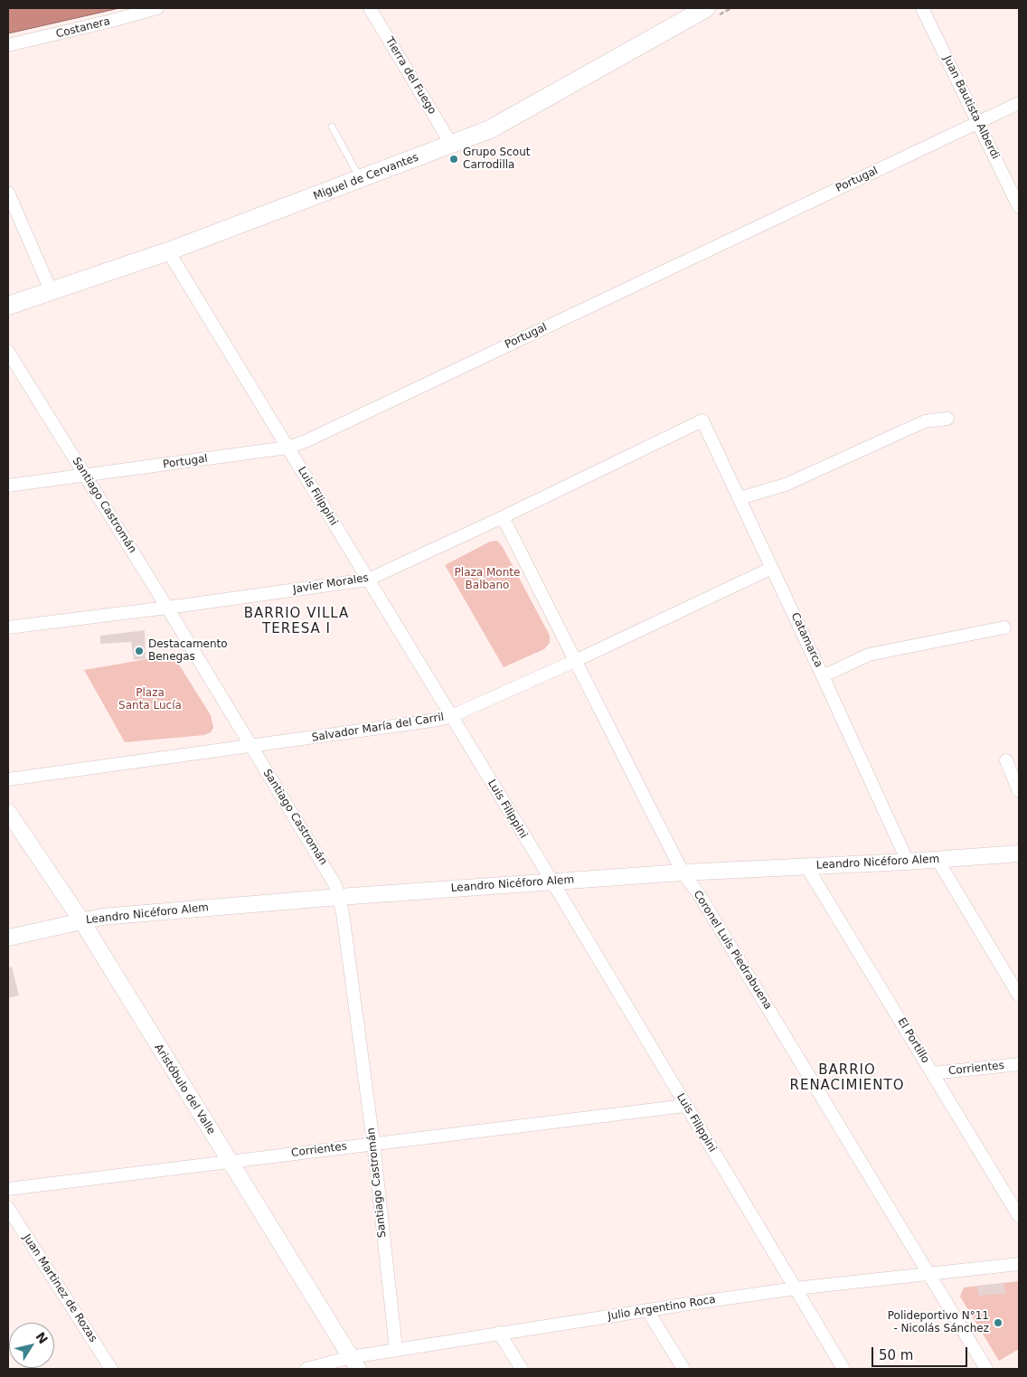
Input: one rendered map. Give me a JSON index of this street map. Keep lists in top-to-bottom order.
{
  "streets": {
    "main road": ["Miguel de Cervantes"],
    "street": [
      "Costanera",
      "Tierra del Fuego",
      "Juan Bautista Alberdi",
      "Portugal",
      "Luis Filippini",
      "Santiago Castromán",
      "Javier Morales",
      "Catamarca",
      "Salvador María del Carril",
      "Leandro Nicéforo Alem",
      "Coronel Luis Piedrabuena",
      "El Portillo",
      "Corrientes",
      "Aristóbulo del Valle",
      "Juan Martinez de Rozas",
      "Julio Argentino Roca"
    ]
  },
  "crossings": [
    ["Tierra del Fuego", "Miguel de Cervantes"],
    ["Juan Bautista Alberdi", "Portugal"],
    ["Miguel de Cervantes", "Luis Filippini"],
    ["Portugal", "Luis Filippini"],
    ["Portugal", "Santiago Castromán"],
    ["Luis Filippini", "Javier Morales"],
    ["Luis Filippini", "Salvador María del Carril"],
    ["Luis Filippini", "Leandro Nicéforo Alem"],
    ["Luis Filippini", "Corrientes"],
    ["Luis Filippini", "Julio Argentino Roca"],
    ["Santiago Castromán", "Javier Morales"],
    ["Santiago Castromán", "Salvador María del Carril"],
    ["Santiago Castromán", "Leandro Nicéforo Alem"],
    ["Santiago Castromán", "Corrientes"],
    ["Santiago Castromán", "Julio Argentino Roca"],
    ["Javier Morales", "Catamarca"],
    ["Javier Morales", "Coronel Luis Piedrabuena"],
    ["Catamarca", "Salvador María del Carril"],
    ["Catamarca", "Leandro Nicéforo Alem"],
    ["Salvador María del Carril", "Coronel Luis Piedrabuena"],
    ["Leandro Nicéforo Alem", "Coronel Luis Piedrabuena"],
    ["Leandro Nicéforo Alem", "El Portillo"],
    ["Leandro Nicéforo Alem", "Aristóbulo del Valle"],
    ["Coronel Luis Piedrabuena", "Julio Argentino Roca"],
    ["El Portillo", "Corrientes"],
    ["Corrientes", "Aristóbulo del Valle"],
    ["Aristóbulo del Valle", "Julio Argentino Roca"]
  ],
  "districts": ["BARRIO VILLA TERESA I", "BARRIO RENACIMIENTO"],
  "parks": ["Plaza Monte Balbano", "Plaza Santa Lucía"],
  "places": ["Grupo Scout Carrodilla", "Destacamento Benegas", "Polideportivo N°11 - Nicolás Sánchez"],
  "scale_bar": "50 m",
  "north": "top right"
}
